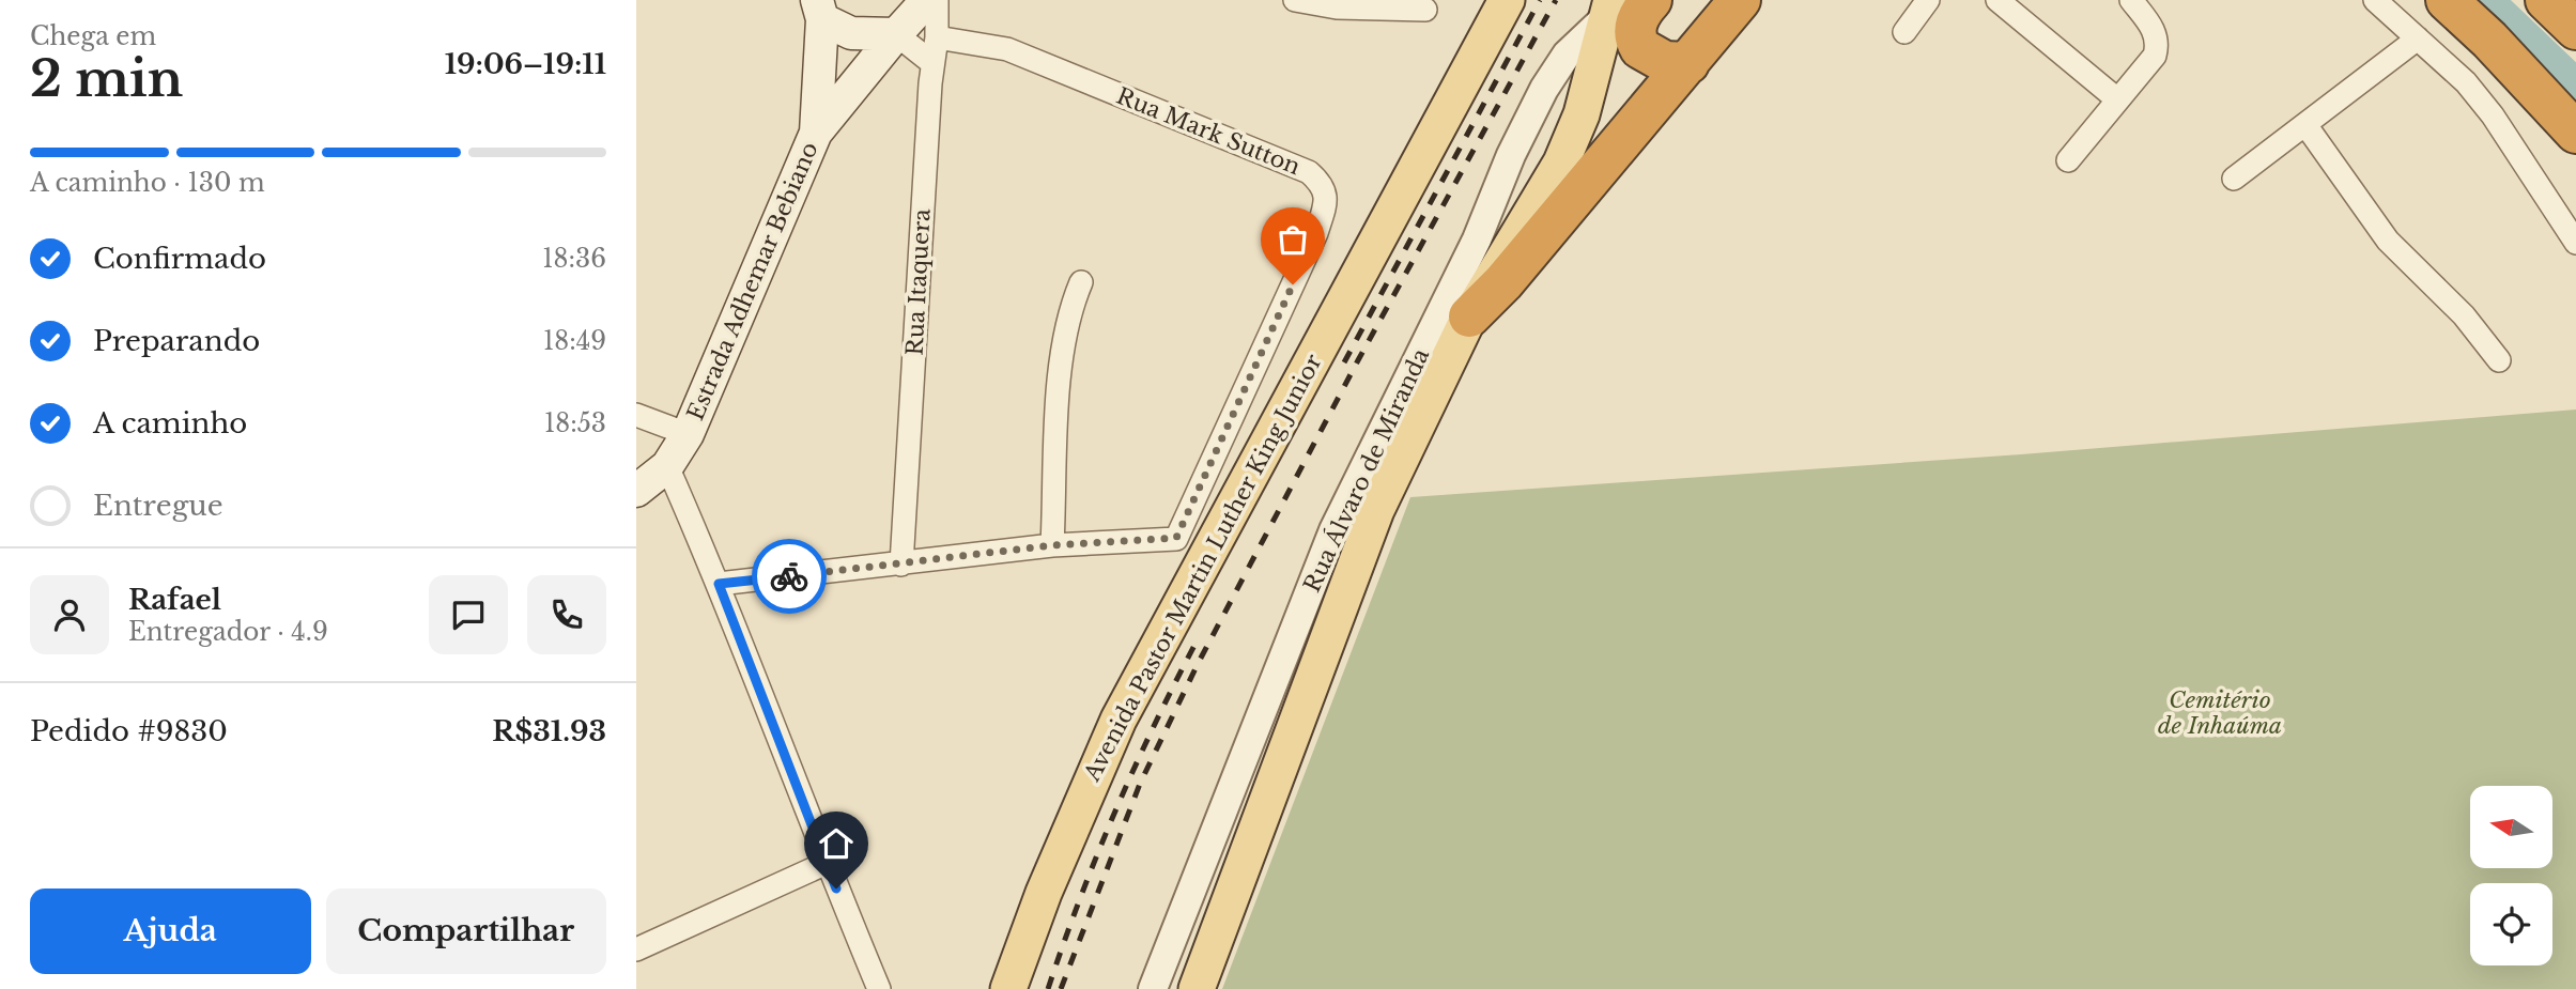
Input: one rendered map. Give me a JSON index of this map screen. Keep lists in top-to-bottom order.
{
  "streets": {
    "main road": ["Estrada Adhemar Bebiano", "Avenida Pastor Martin Luther King Junior"],
    "street": ["Rua Mark Sutton", "Rua Itaquera", "Rua Álvaro de Miranda"]
  },
  "crossings": [
    ["Rua Mark Sutton", "Rua Itaquera"]
  ],
  "parks": ["Cemitério de Inhaúma"],
  "north": "left",
  "page": {
    "heading": ["2 min", "Chega em", "19:06–19:11"],
    "panel": [
      "Rafael",
      "Entregador · 4.9",
      "Pedido #9830",
      "R$31.93"
    ],
    "bar": "A caminho · 130 m",
    "list": [
      ["Confirmado", "18:36"],
      ["Preparando", "18:49"],
      ["A caminho", "18:53"],
      "Entregue"
    ],
    "buttons": ["Ajuda", "Compartilhar"]
  }
}
